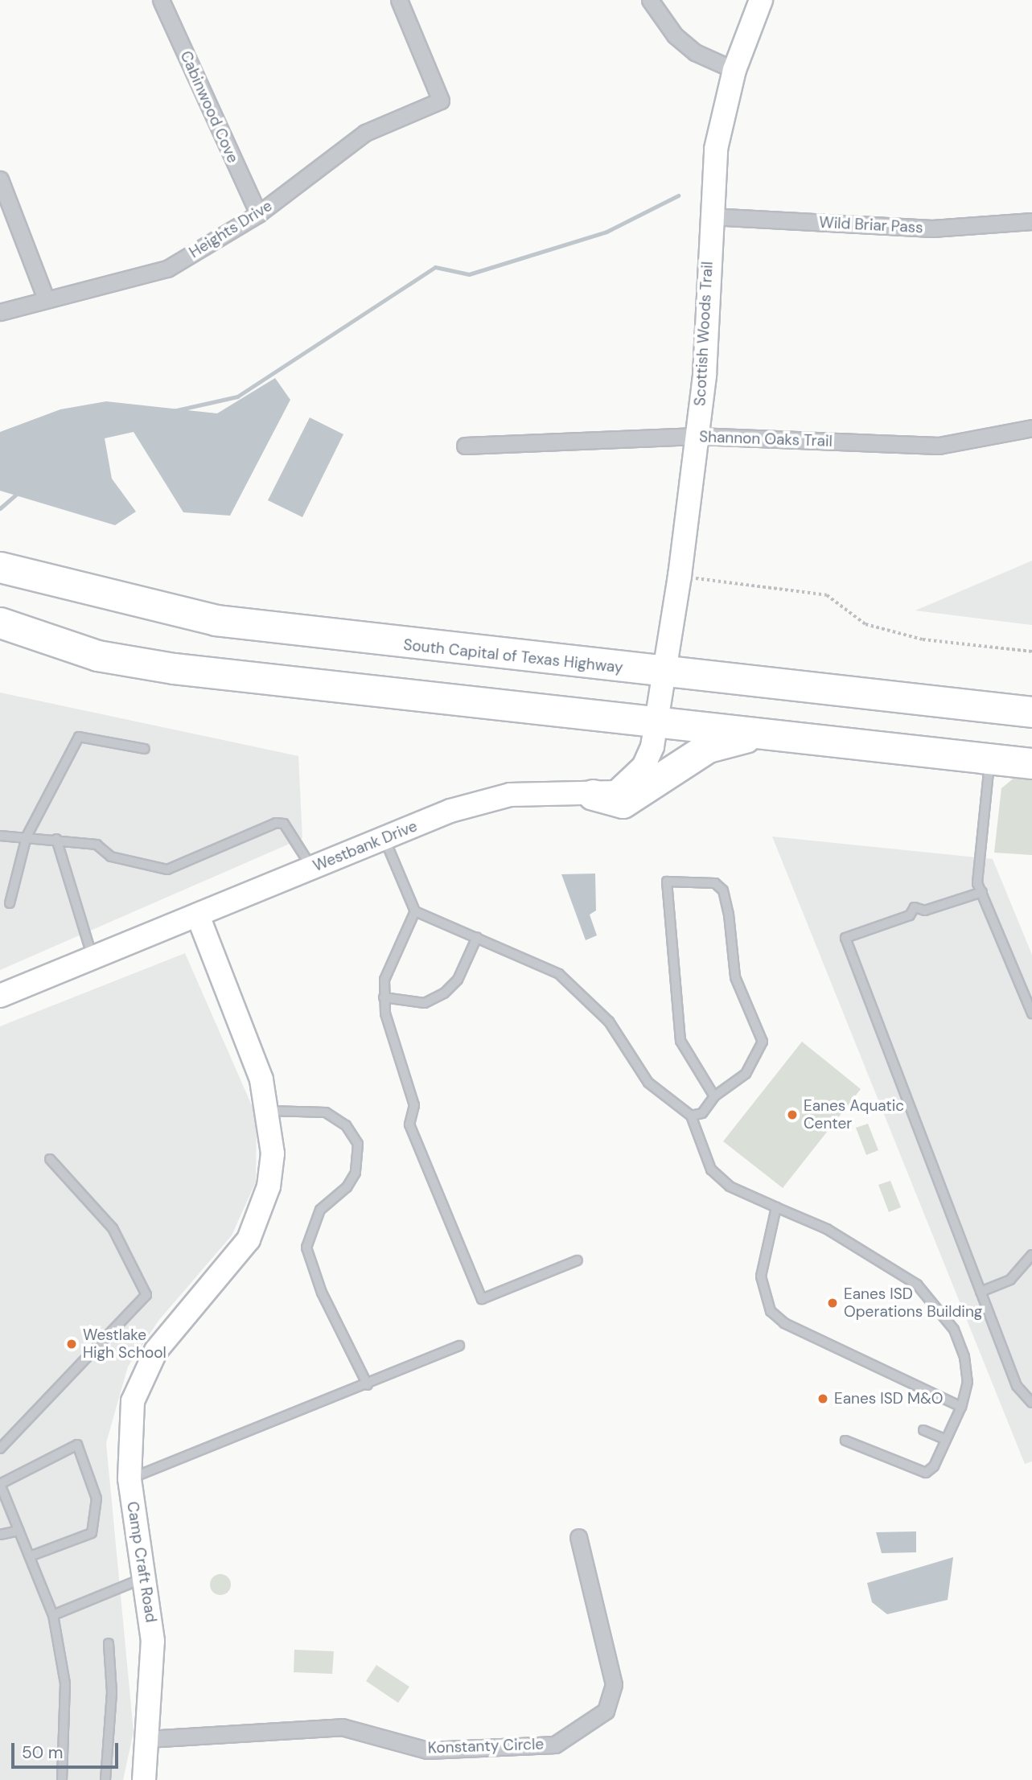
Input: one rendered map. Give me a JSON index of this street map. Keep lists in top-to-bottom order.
{
  "streets": {
    "highway": ["South Capital of Texas Highway"],
    "street": [
      "Cabinwood Cove",
      "Wild Briar Pass",
      "Heights Drive",
      "Scottish Woods Trail",
      "Shannon Oaks Trail",
      "Westbank Drive",
      "Camp Craft Road",
      "Konstanty Circle"
    ]
  },
  "crossings": [
    ["Cabinwood Cove", "Heights Drive"],
    ["Wild Briar Pass", "Scottish Woods Trail"],
    ["Scottish Woods Trail", "Shannon Oaks Trail"],
    ["Scottish Woods Trail", "South Capital of Texas Highway"],
    ["Scottish Woods Trail", "Westbank Drive"],
    ["South Capital of Texas Highway", "Westbank Drive"],
    ["Westbank Drive", "Camp Craft Road"],
    ["Camp Craft Road", "Konstanty Circle"]
  ],
  "places": [
    "Eanes Aquatic Center",
    "Eanes ISD Operations Building",
    "Westlake High School",
    "Eanes ISD M&O"
  ],
  "scale_bar": "50 m"
}
